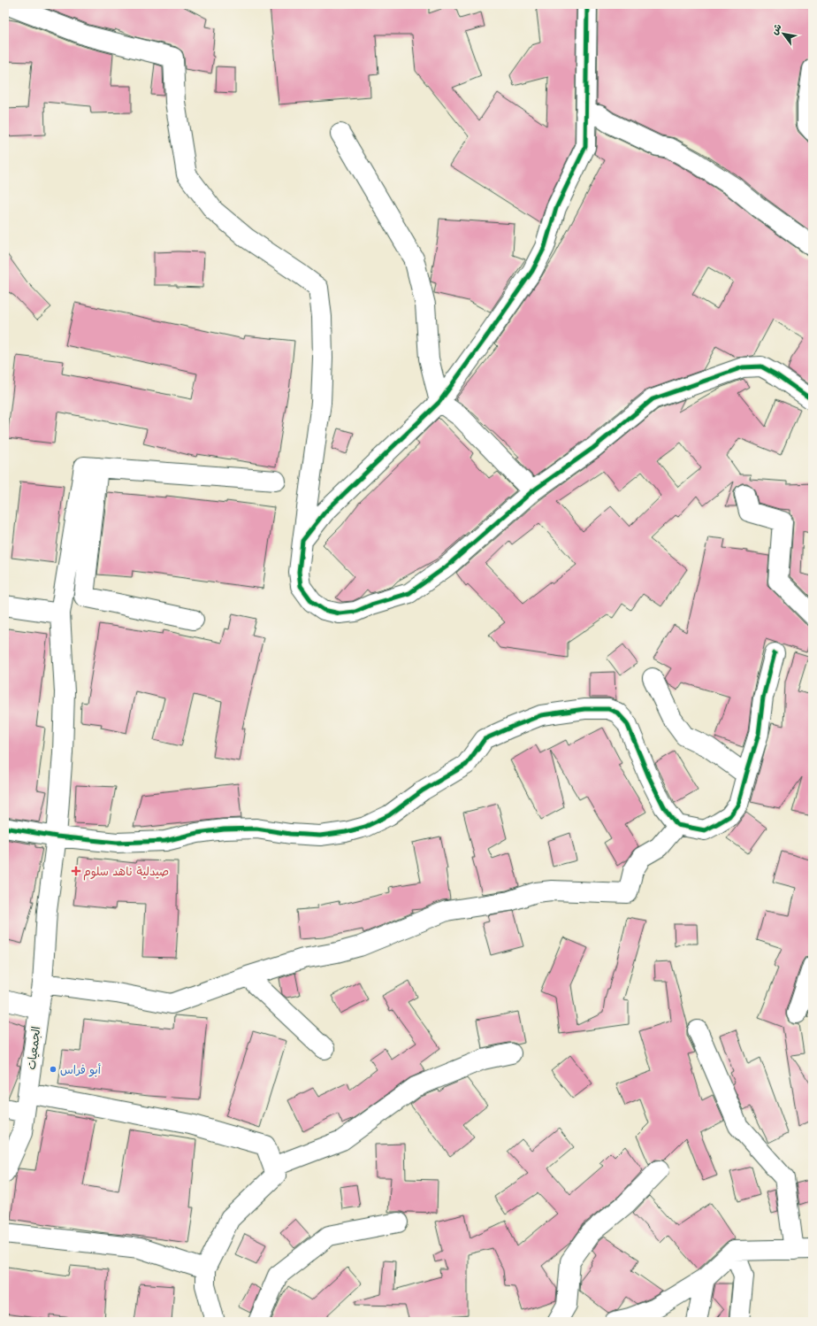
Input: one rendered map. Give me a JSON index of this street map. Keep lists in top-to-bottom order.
{
  "streets": {
    "street": ["الجمعيات"]
  },
  "places": {
    "health": ["صيدلية ناهد سلوم"],
    "other": ["أبو فراس"]
  },
  "north": "top left"
}
